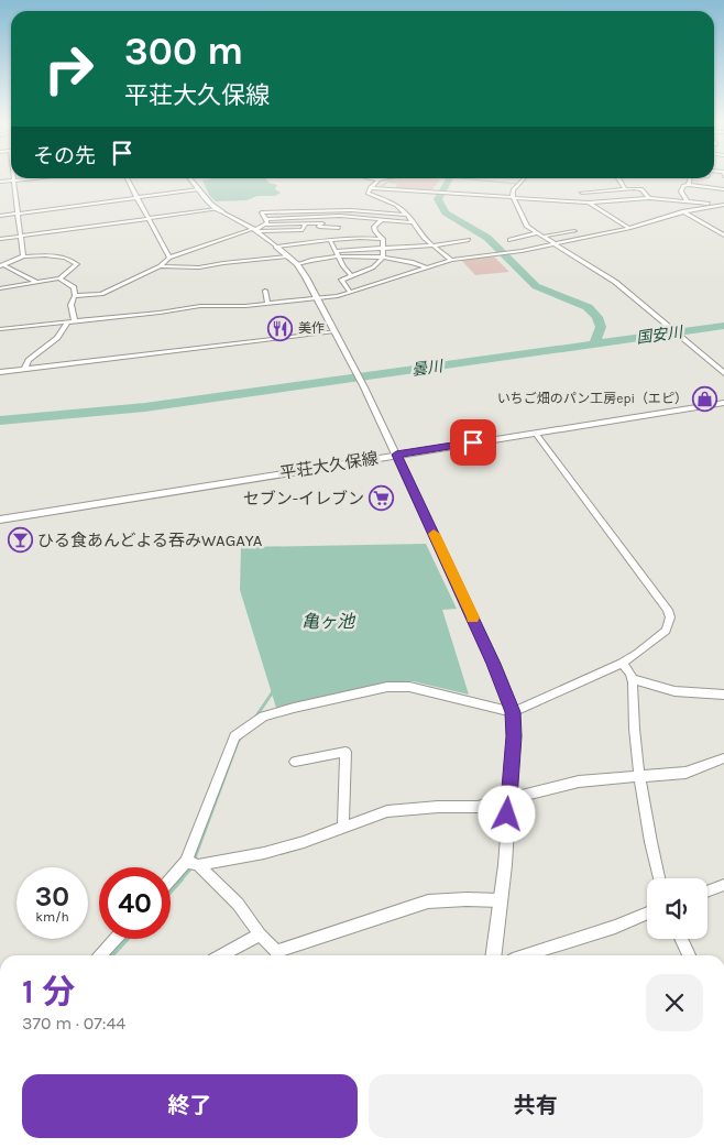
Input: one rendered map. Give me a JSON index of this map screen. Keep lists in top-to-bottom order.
{
  "streets": {
    "main road": ["平荘大久保線"]
  },
  "water": ["国安川", "曇川", "亀ヶ池"],
  "places": {
    "restaurant": ["美作"],
    "shop": ["いちご畑のパン工房epi（エピ）"],
    "supermarket": ["セブン-イレブン"],
    "bar": ["ひる食あんどよる吞みWAGAYA"]
  },
  "page": {
    "turn": ["300 m", "平荘大久保線"],
    "then": "その先",
    "speed": "30 km/h",
    "limit": "40",
    "heading": ["1 分", "370 m · 07:44"],
    "buttons": ["終了", "共有"]
  }
}
